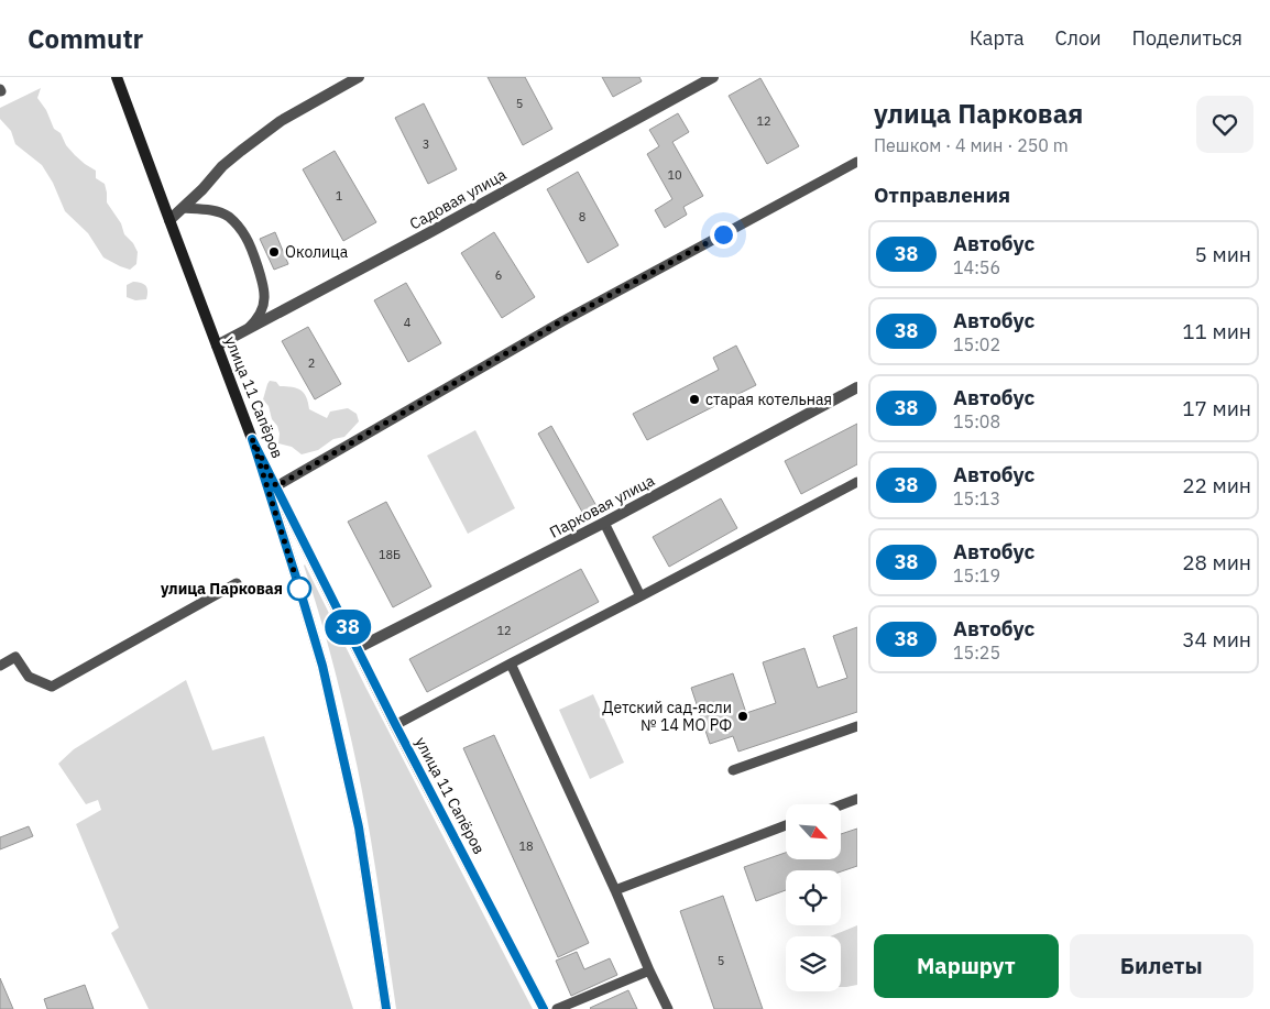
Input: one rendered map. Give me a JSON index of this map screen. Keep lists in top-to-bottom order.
{
  "streets": {
    "main road": ["улица 11 Сапёров"],
    "street": ["Садовая улица", "Парковая улица"]
  },
  "crossings": [
    ["Садовая улица", "улица 11 Сапёров"],
    ["улица 11 Сапёров", "Парковая улица"]
  ],
  "places": [
    "Околица",
    "старая котельная",
    "улица Парковая",
    "Детский сад-ясли № 14 МО РФ"
  ],
  "lines": ["bus line 38"],
  "house_numbers": [
    "5",
    "12",
    "3",
    "10",
    "1",
    "8",
    "6",
    "4",
    "2",
    "18Б",
    "12",
    "18",
    "5"
  ],
  "north": "bottom right",
  "page": {
    "header": "Commutr",
    "nav": ["Карта", "Слои", "Поделиться"],
    "on_map": "38",
    "heading": [
      ["улица Парковая", "Пешком · 4 мин · 250 m"],
      "Отправления"
    ],
    "list": [
      {
        "mark": "38",
        "name": "Автобус",
        "note": "14:56",
        "value": "5 мин"
      },
      {
        "mark": "38",
        "name": "Автобус",
        "note": "15:02",
        "value": "11 мин"
      },
      {
        "mark": "38",
        "name": "Автобус",
        "note": "15:08",
        "value": "17 мин"
      },
      {
        "mark": "38",
        "name": "Автобус",
        "note": "15:13",
        "value": "22 мин"
      },
      {
        "mark": "38",
        "name": "Автобус",
        "note": "15:19",
        "value": "28 мин"
      },
      {
        "mark": "38",
        "name": "Автобус",
        "note": "15:25",
        "value": "34 мин"
      }
    ],
    "buttons": ["Маршрут", "Билеты"]
  }
}
